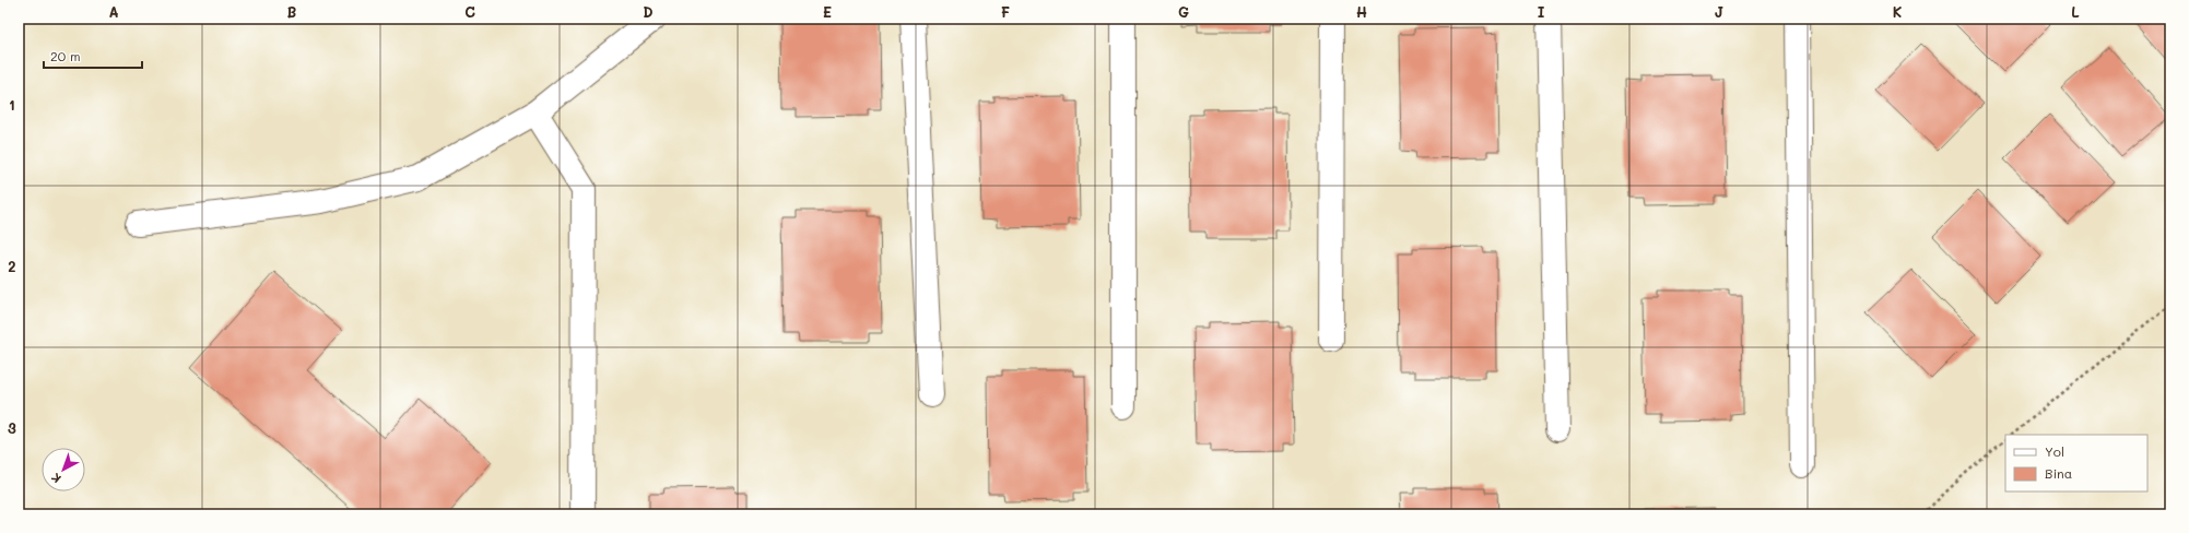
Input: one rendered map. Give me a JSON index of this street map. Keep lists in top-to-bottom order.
{
  "legend": ["Yol", "Bina"],
  "scale_bar": "20 m",
  "north": "bottom left",
  "grid": {
    "columns": [
      "A",
      "B",
      "C",
      "D",
      "E",
      "F",
      "G",
      "H",
      "I",
      "J",
      "K",
      "L"
    ],
    "rows": ["1", "2", "3"]
  }
}
